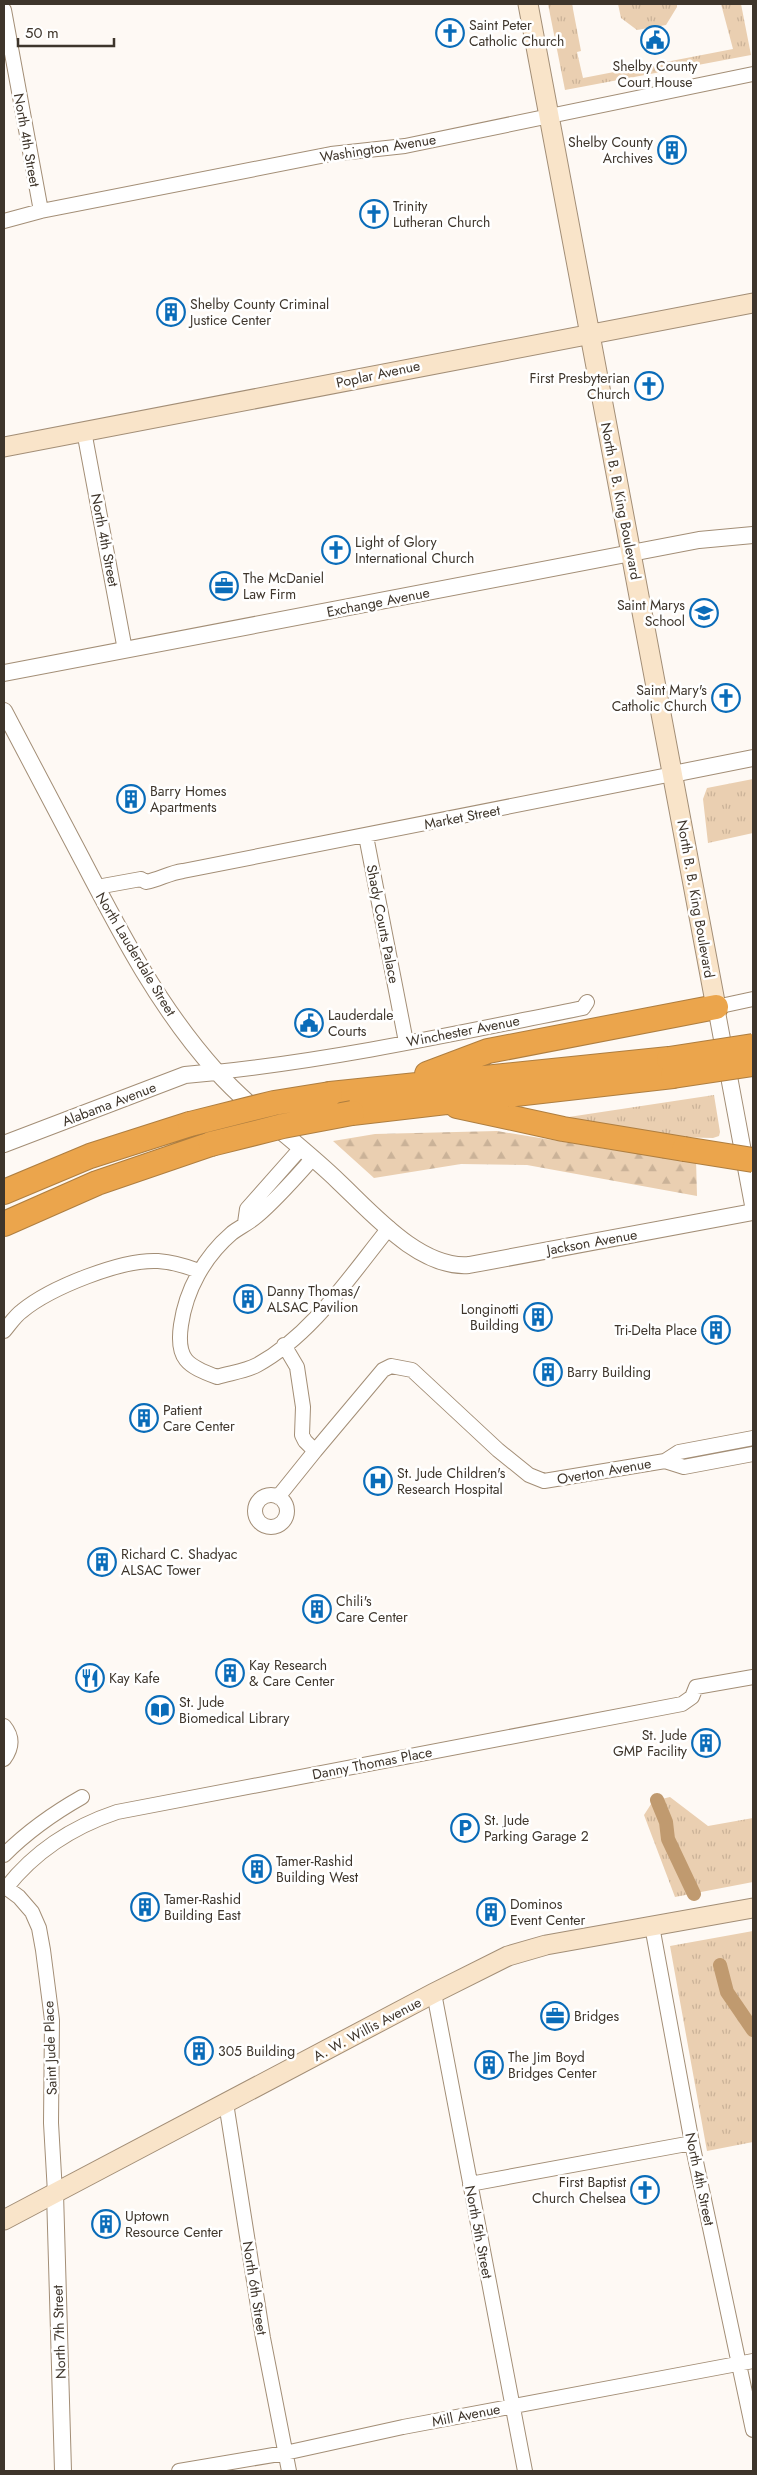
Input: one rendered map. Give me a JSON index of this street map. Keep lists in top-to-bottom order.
{
  "streets": {
    "main road": ["Poplar Avenue", "North B. B. King Boulevard", "A. W. Willis Avenue"],
    "street": [
      "North 4th Street",
      "Washington Avenue",
      "Exchange Avenue",
      "Market Street",
      "Shady Courts Palace",
      "North Lauderdale Street",
      "Winchester Avenue",
      "Alabama Avenue",
      "Jackson Avenue",
      "Overton Avenue",
      "Danny Thomas Place",
      "Saint Jude Place",
      "North 5th Street",
      "North 6th Street",
      "North 7th Street",
      "Mill Avenue"
    ]
  },
  "crossings": [
    ["North 4th Street", "Washington Avenue"],
    ["North 4th Street", "Poplar Avenue"],
    ["North 4th Street", "Exchange Avenue"],
    ["North 4th Street", "A. W. Willis Avenue"],
    ["North 4th Street", "Mill Avenue"],
    ["Washington Avenue", "North B. B. King Boulevard"],
    ["Poplar Avenue", "North B. B. King Boulevard"],
    ["North B. B. King Boulevard", "Exchange Avenue"],
    ["North B. B. King Boulevard", "Market Street"],
    ["Market Street", "Shady Courts Palace"],
    ["Market Street", "North Lauderdale Street"],
    ["Shady Courts Palace", "Winchester Avenue"],
    ["North Lauderdale Street", "Winchester Avenue"],
    ["North Lauderdale Street", "Alabama Avenue"],
    ["North Lauderdale Street", "Jackson Avenue"],
    ["Winchester Avenue", "Alabama Avenue"],
    ["Danny Thomas Place", "Saint Jude Place"],
    ["A. W. Willis Avenue", "Saint Jude Place"],
    ["A. W. Willis Avenue", "North 5th Street"],
    ["A. W. Willis Avenue", "North 6th Street"],
    ["A. W. Willis Avenue", "North 7th Street"],
    ["Saint Jude Place", "North 7th Street"],
    ["North 5th Street", "Mill Avenue"],
    ["North 6th Street", "Mill Avenue"]
  ],
  "places": {
    "church": [
      "Saint Peter Catholic Church",
      "Trinity Lutheran Church",
      "First Presbyterian Church",
      "Light of Glory International Church",
      "Saint Mary's Catholic Church",
      "First Baptist Church Chelsea"
    ],
    "public building": ["Shelby County Court House", "Lauderdale Courts"],
    "building": [
      "Shelby County Archives",
      "Shelby County Criminal Justice Center",
      "Barry Homes Apartments",
      "Danny Thomas/ ALSAC Pavilion",
      "Longinotti Building",
      "Tri-Delta Place",
      "Barry Building",
      "Patient Care Center",
      "Richard C. Shadyac ALSAC Tower",
      "Chili's Care Center",
      "Kay Research & Care Center",
      "St. Jude GMP Facility",
      "Tamer-Rashid Building West",
      "Tamer-Rashid Building East",
      "Dominos Event Center",
      "305 Building",
      "The Jim Boyd Bridges Center",
      "Uptown Resource Center"
    ],
    "office": ["The McDaniel Law Firm", "Bridges"],
    "school or university": ["Saint Marys School"],
    "hospital": ["St. Jude Children's Research Hospital"],
    "restaurant": ["Kay Kafe"],
    "library": ["St. Jude Biomedical Library"],
    "parking": ["St. Jude Parking Garage 2"]
  },
  "scale_bar": "50 m"
}
